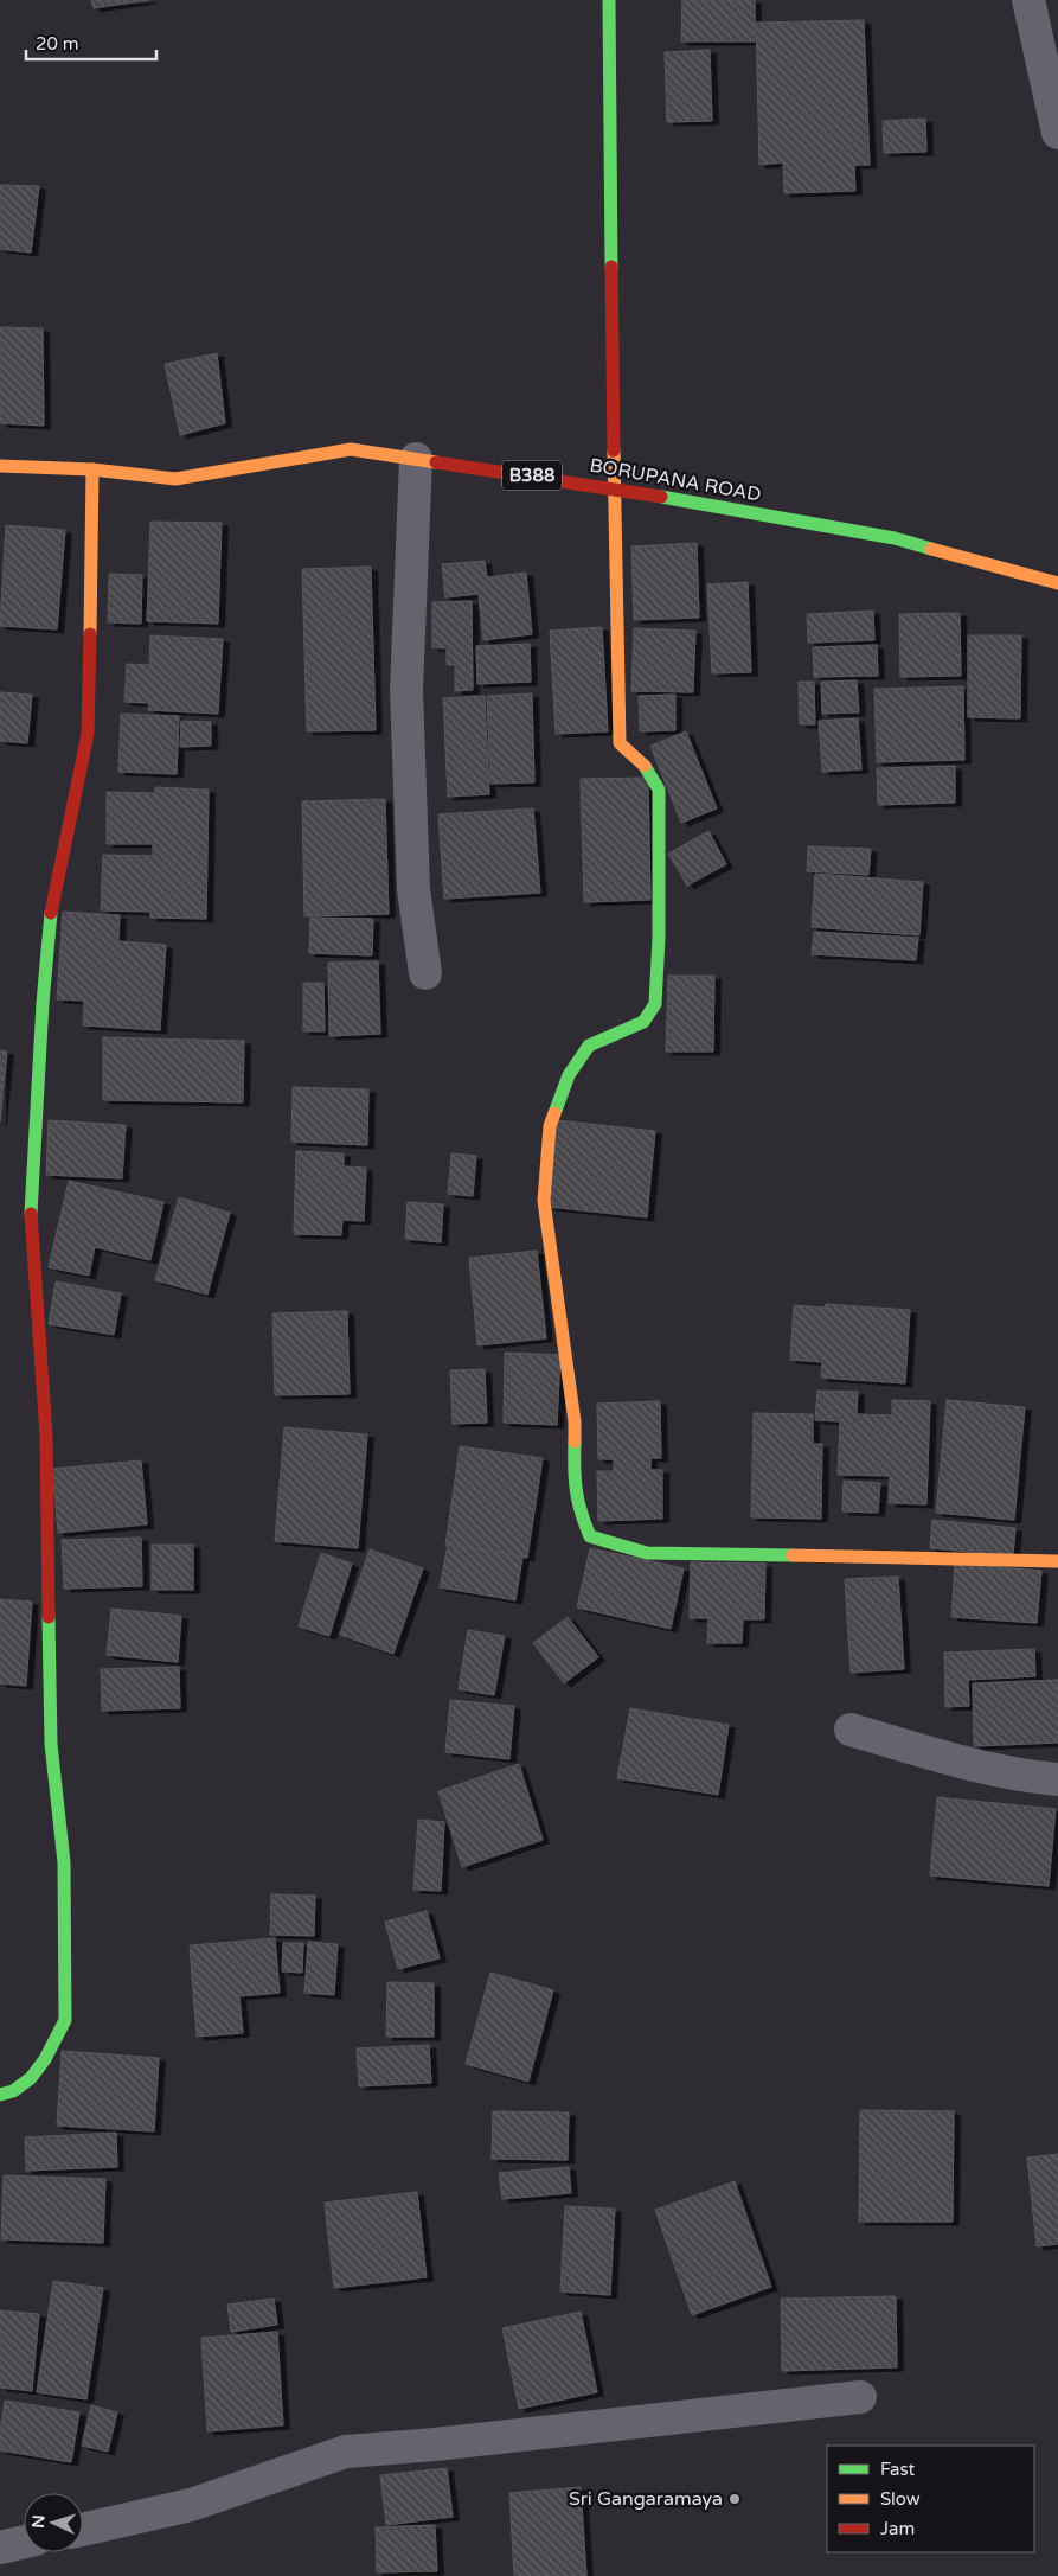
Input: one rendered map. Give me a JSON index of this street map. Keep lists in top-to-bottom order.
{
  "streets": {
    "street": ["B388", "BORUPANA ROAD"]
  },
  "places": ["Sri Gangaramaya"],
  "legend": ["Fast", "Slow", "Jam"],
  "scale_bar": "20 m",
  "north": "left"
}
